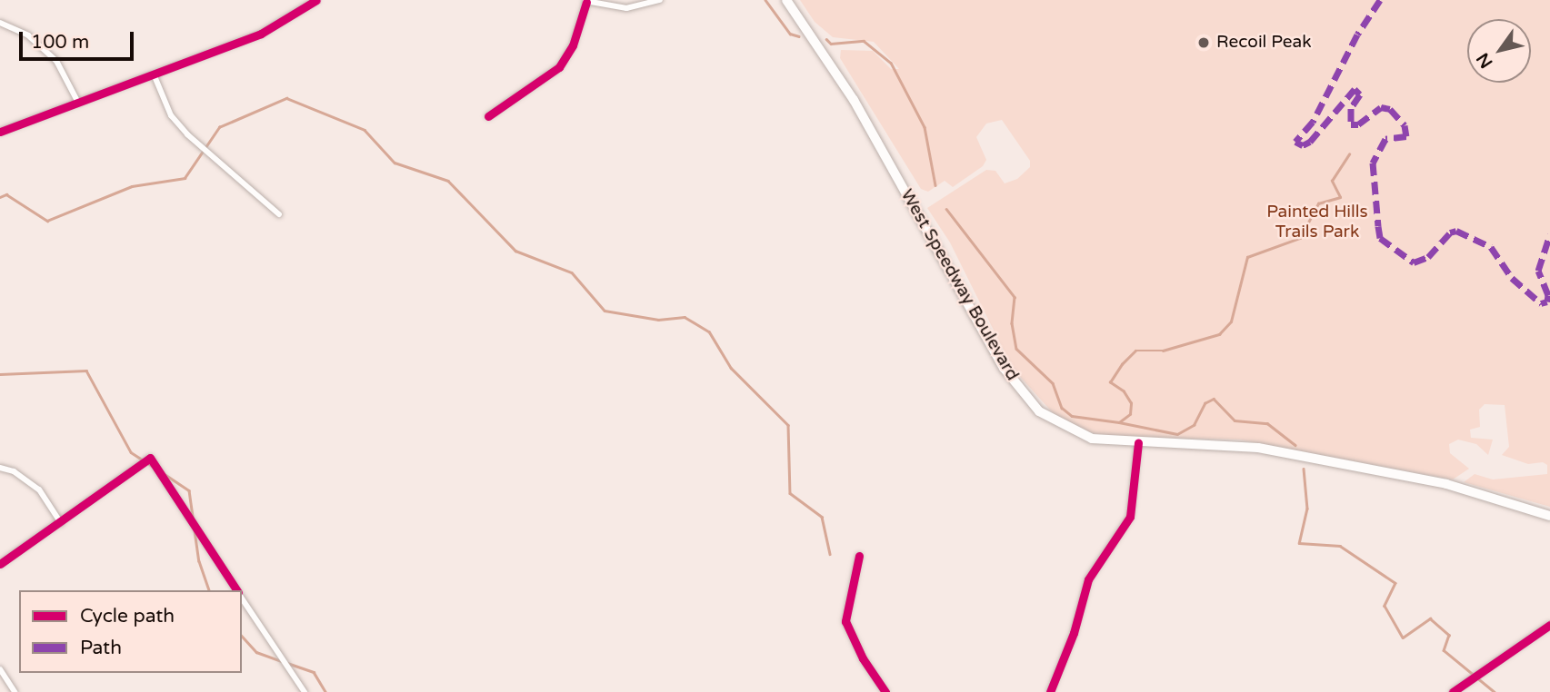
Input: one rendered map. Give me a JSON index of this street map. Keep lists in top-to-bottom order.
{
  "streets": {
    "main road": ["West Speedway Boulevard"]
  },
  "parks": ["Painted Hills Trails Park"],
  "places": ["Recoil Peak"],
  "legend": ["Cycle path", "Path"],
  "scale_bar": "100 m",
  "north": "bottom left"
}
